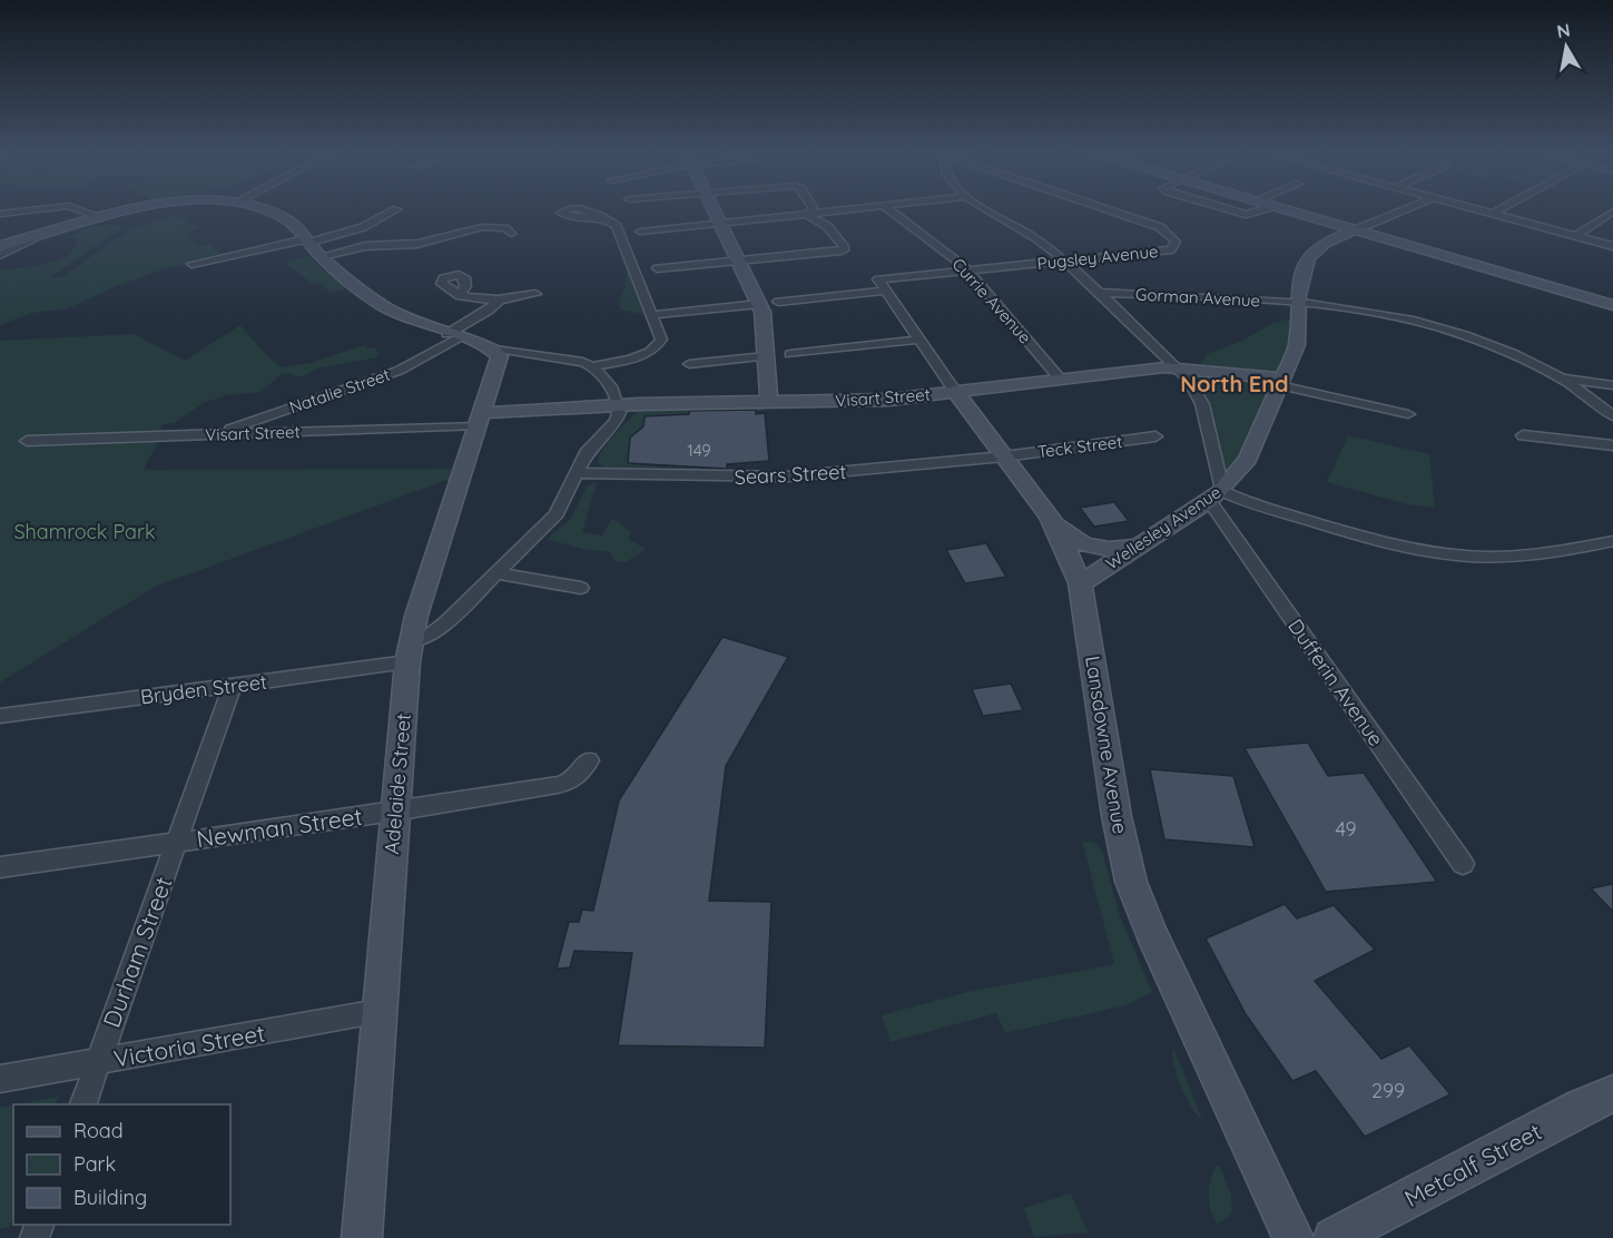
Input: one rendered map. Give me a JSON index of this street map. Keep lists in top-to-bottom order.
{
  "streets": {
    "street": [
      "Pugsley Avenue",
      "Gorman Avenue",
      "Currie Avenue",
      "Natalie Street",
      "Visart Street",
      "Teck Street",
      "Sears Street",
      "Wellesley Avenue",
      "Dufferin Avenue",
      "Bryden Street",
      "Lansdowne Avenue",
      "Adelaide Street",
      "Newman Street",
      "Durham Street",
      "Victoria Street",
      "Metcalf Street"
    ]
  },
  "crossings": [
    ["Pugsley Avenue", "Currie Avenue"],
    ["Pugsley Avenue", "Lansdowne Avenue"],
    ["Gorman Avenue", "Wellesley Avenue"],
    ["Currie Avenue", "Visart Street"],
    ["Natalie Street", "Visart Street"],
    ["Visart Street", "Wellesley Avenue"],
    ["Visart Street", "Bryden Street"],
    ["Visart Street", "Lansdowne Avenue"],
    ["Visart Street", "Adelaide Street"],
    ["Teck Street", "Sears Street"],
    ["Teck Street", "Lansdowne Avenue"],
    ["Sears Street", "Bryden Street"],
    ["Sears Street", "Lansdowne Avenue"],
    ["Wellesley Avenue", "Dufferin Avenue"],
    ["Wellesley Avenue", "Lansdowne Avenue"],
    ["Bryden Street", "Adelaide Street"],
    ["Bryden Street", "Durham Street"],
    ["Adelaide Street", "Newman Street"],
    ["Adelaide Street", "Victoria Street"],
    ["Newman Street", "Durham Street"],
    ["Durham Street", "Victoria Street"]
  ],
  "districts": ["North End"],
  "parks": ["Shamrock Park"],
  "house_numbers": ["149", "49", "299"],
  "legend": ["Road", "Park", "Building"],
  "north": "top"
}
